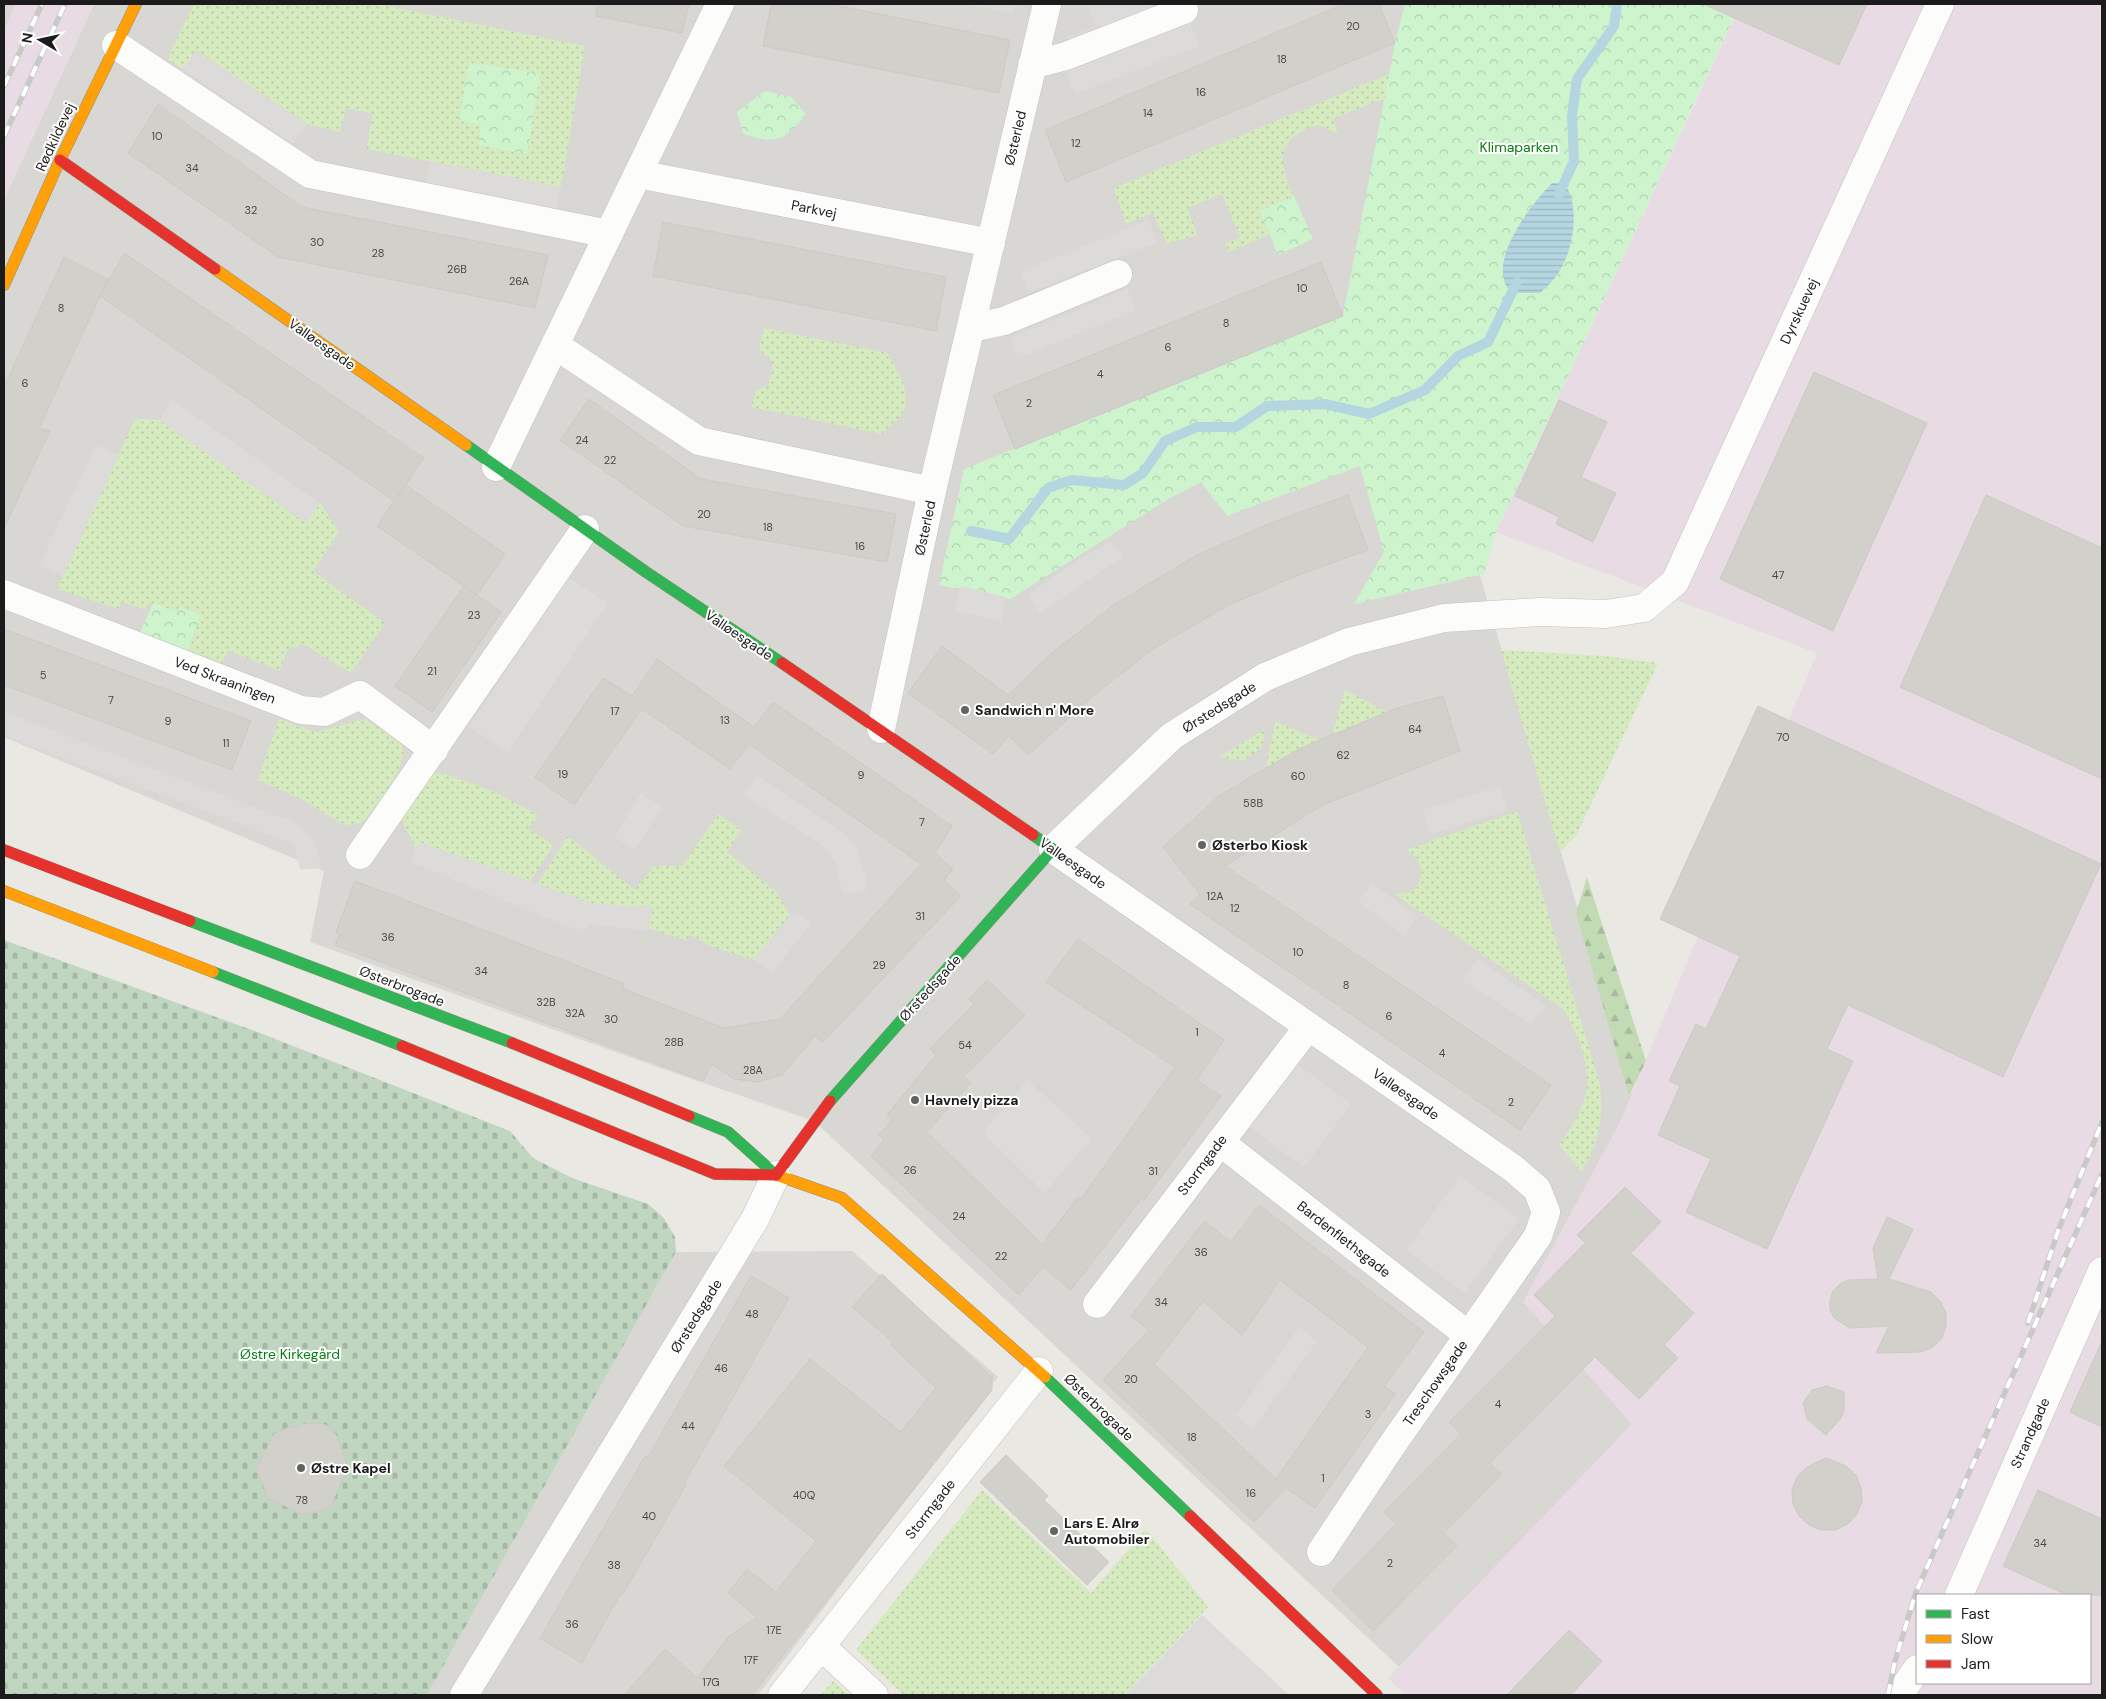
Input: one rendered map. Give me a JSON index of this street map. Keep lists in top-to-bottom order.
{
  "streets": {
    "main road": [
      "Rødkildevej",
      "Valløesgade",
      "Ørstedsgade",
      "Østerbrogade"
    ],
    "street": [
      "Østerled",
      "Parkvej",
      "Dyrskuevej",
      "Ved Skraaningen",
      "Stormgade",
      "Bardenflethsgade",
      "Treschowsgade",
      "Strandgade"
    ]
  },
  "crossings": [
    ["Rødkildevej", "Valløesgade"],
    ["Østerled", "Parkvej"],
    ["Østerled", "Valløesgade"],
    ["Dyrskuevej", "Ørstedsgade"],
    ["Valløesgade", "Ørstedsgade"],
    ["Valløesgade", "Stormgade"],
    ["Valløesgade", "Treschowsgade"],
    ["Ørstedsgade", "Østerbrogade"],
    ["Østerbrogade", "Stormgade"],
    ["Stormgade", "Bardenflethsgade"],
    ["Bardenflethsgade", "Treschowsgade"]
  ],
  "parks": ["Klimaparken", "Østre Kirkegård"],
  "places": [
    "Sandwich n' More",
    "Østerbo Kiosk",
    "Havnely pizza",
    "Østre Kapel",
    "Lars E. Alrø Automobiler"
  ],
  "house_numbers": [
    "20",
    "18",
    "16",
    "14",
    "10",
    "12",
    "34",
    "32",
    "30",
    "28",
    "26B",
    "26A",
    "10",
    "8",
    "8",
    "6",
    "4",
    "6",
    "2",
    "24",
    "22",
    "20",
    "18",
    "16",
    "47",
    "23",
    "21",
    "5",
    "7",
    "17",
    "13",
    "9",
    "64",
    "70",
    "11",
    "62",
    "19",
    "9",
    "60",
    "58B",
    "7",
    "12A",
    "12",
    "31",
    "36",
    "10",
    "29",
    "34",
    "8",
    "32B",
    "32A",
    "6",
    "30",
    "1",
    "28B",
    "54",
    "4",
    "28A",
    "2",
    "26",
    "31",
    "24",
    "36",
    "22",
    "34",
    "48",
    "46",
    "20",
    "4",
    "3",
    "44",
    "18",
    "1",
    "16",
    "40Q",
    "78",
    "40",
    "34",
    "2",
    "38",
    "36",
    "17E",
    "17F",
    "17G"
  ],
  "legend": ["Fast", "Slow", "Jam"],
  "north": "left"
}
